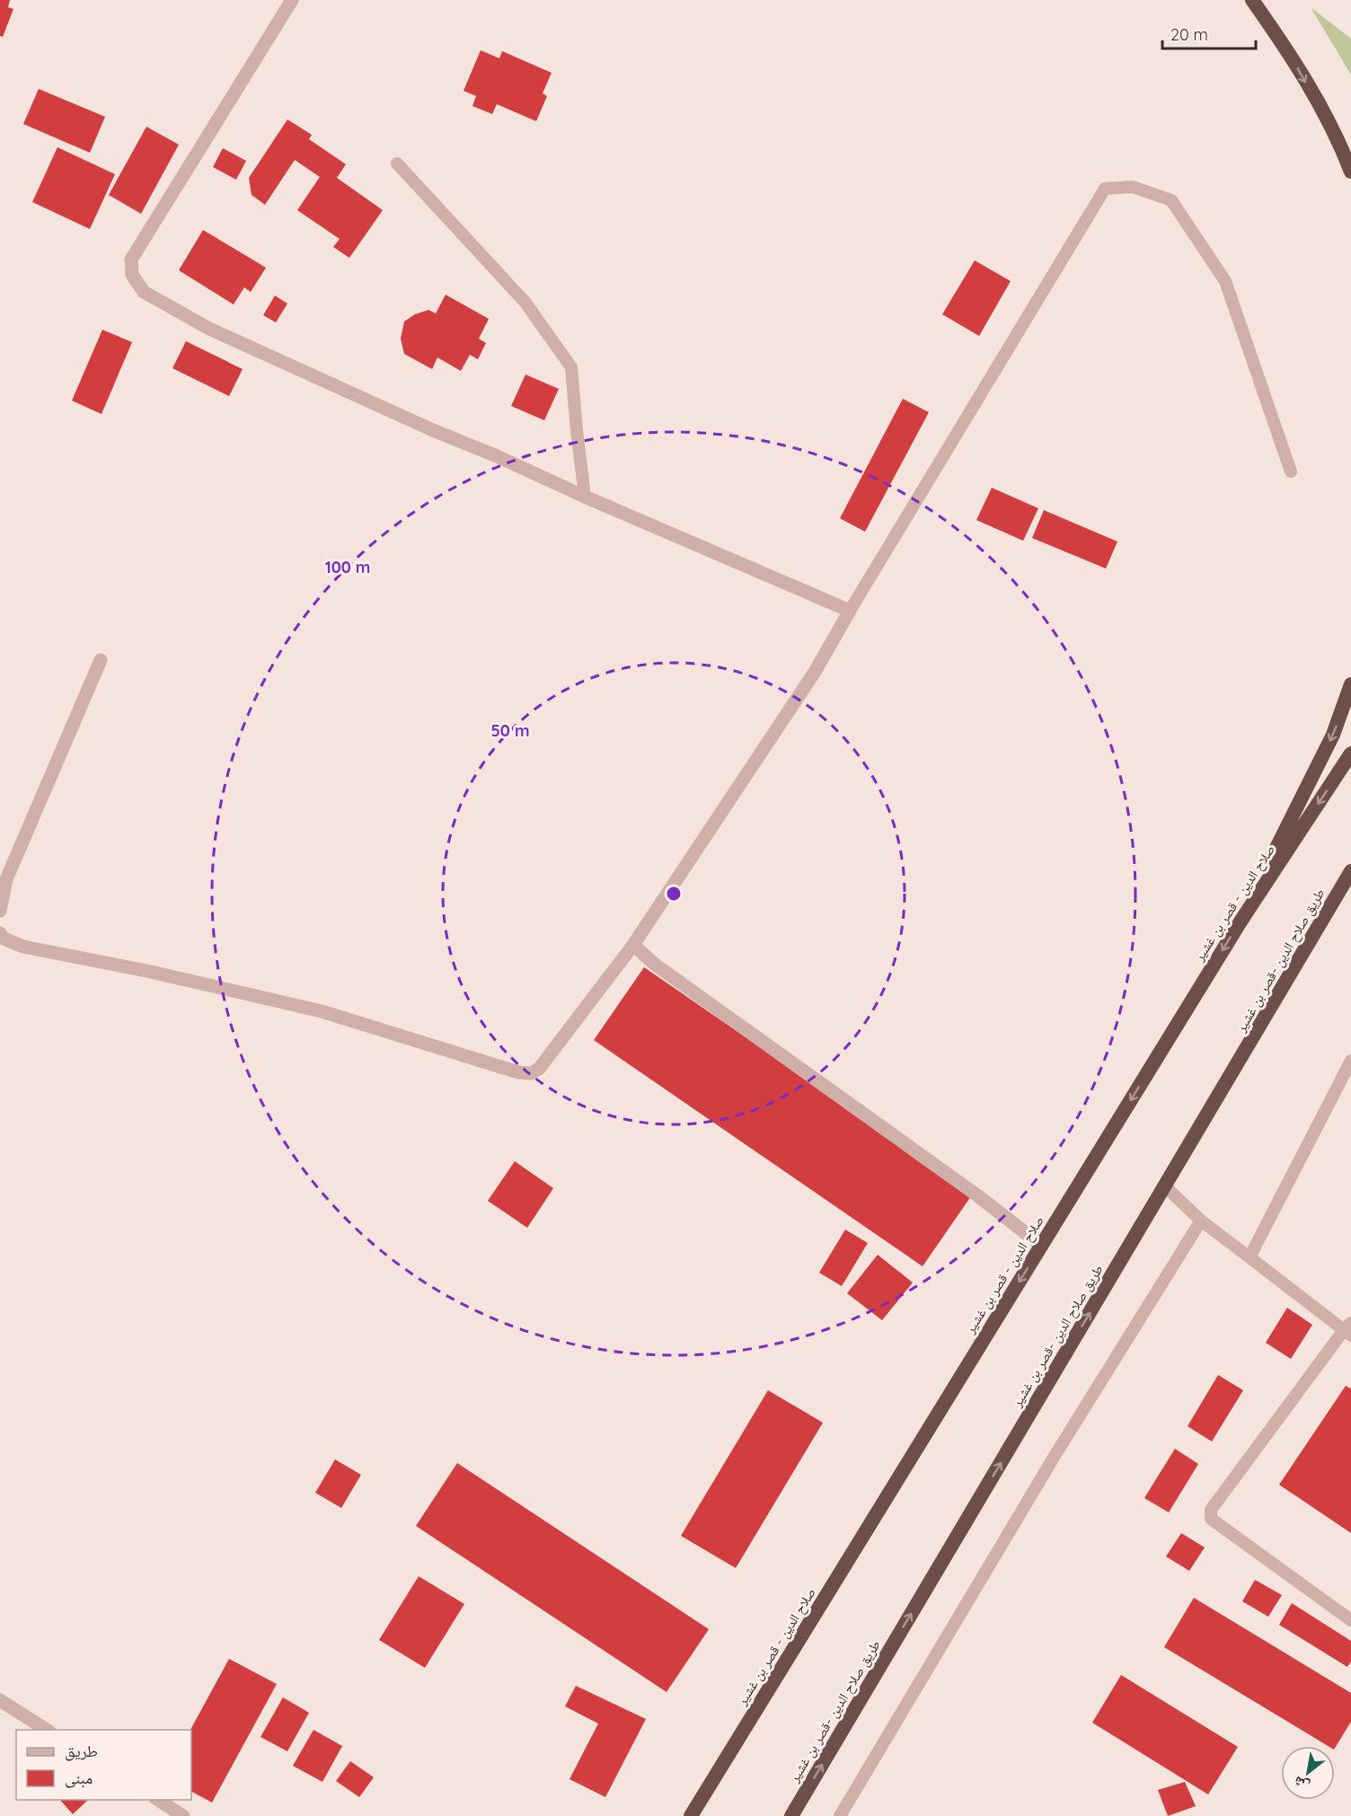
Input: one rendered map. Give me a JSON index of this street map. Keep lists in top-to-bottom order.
{
  "streets": {
    "highway": ["صلاح الدين - قصر بن غشير", "طريق صلاح الدين -قصر بن غشير"]
  },
  "one_way": ["صلاح الدين - قصر بن غشير", "طريق صلاح الدين -قصر بن غشير"],
  "legend": ["طريق", "مبنى"],
  "scale_bar": "20 m",
  "north": "bottom left",
  "rings": ["100 m", "50 m"]
}
